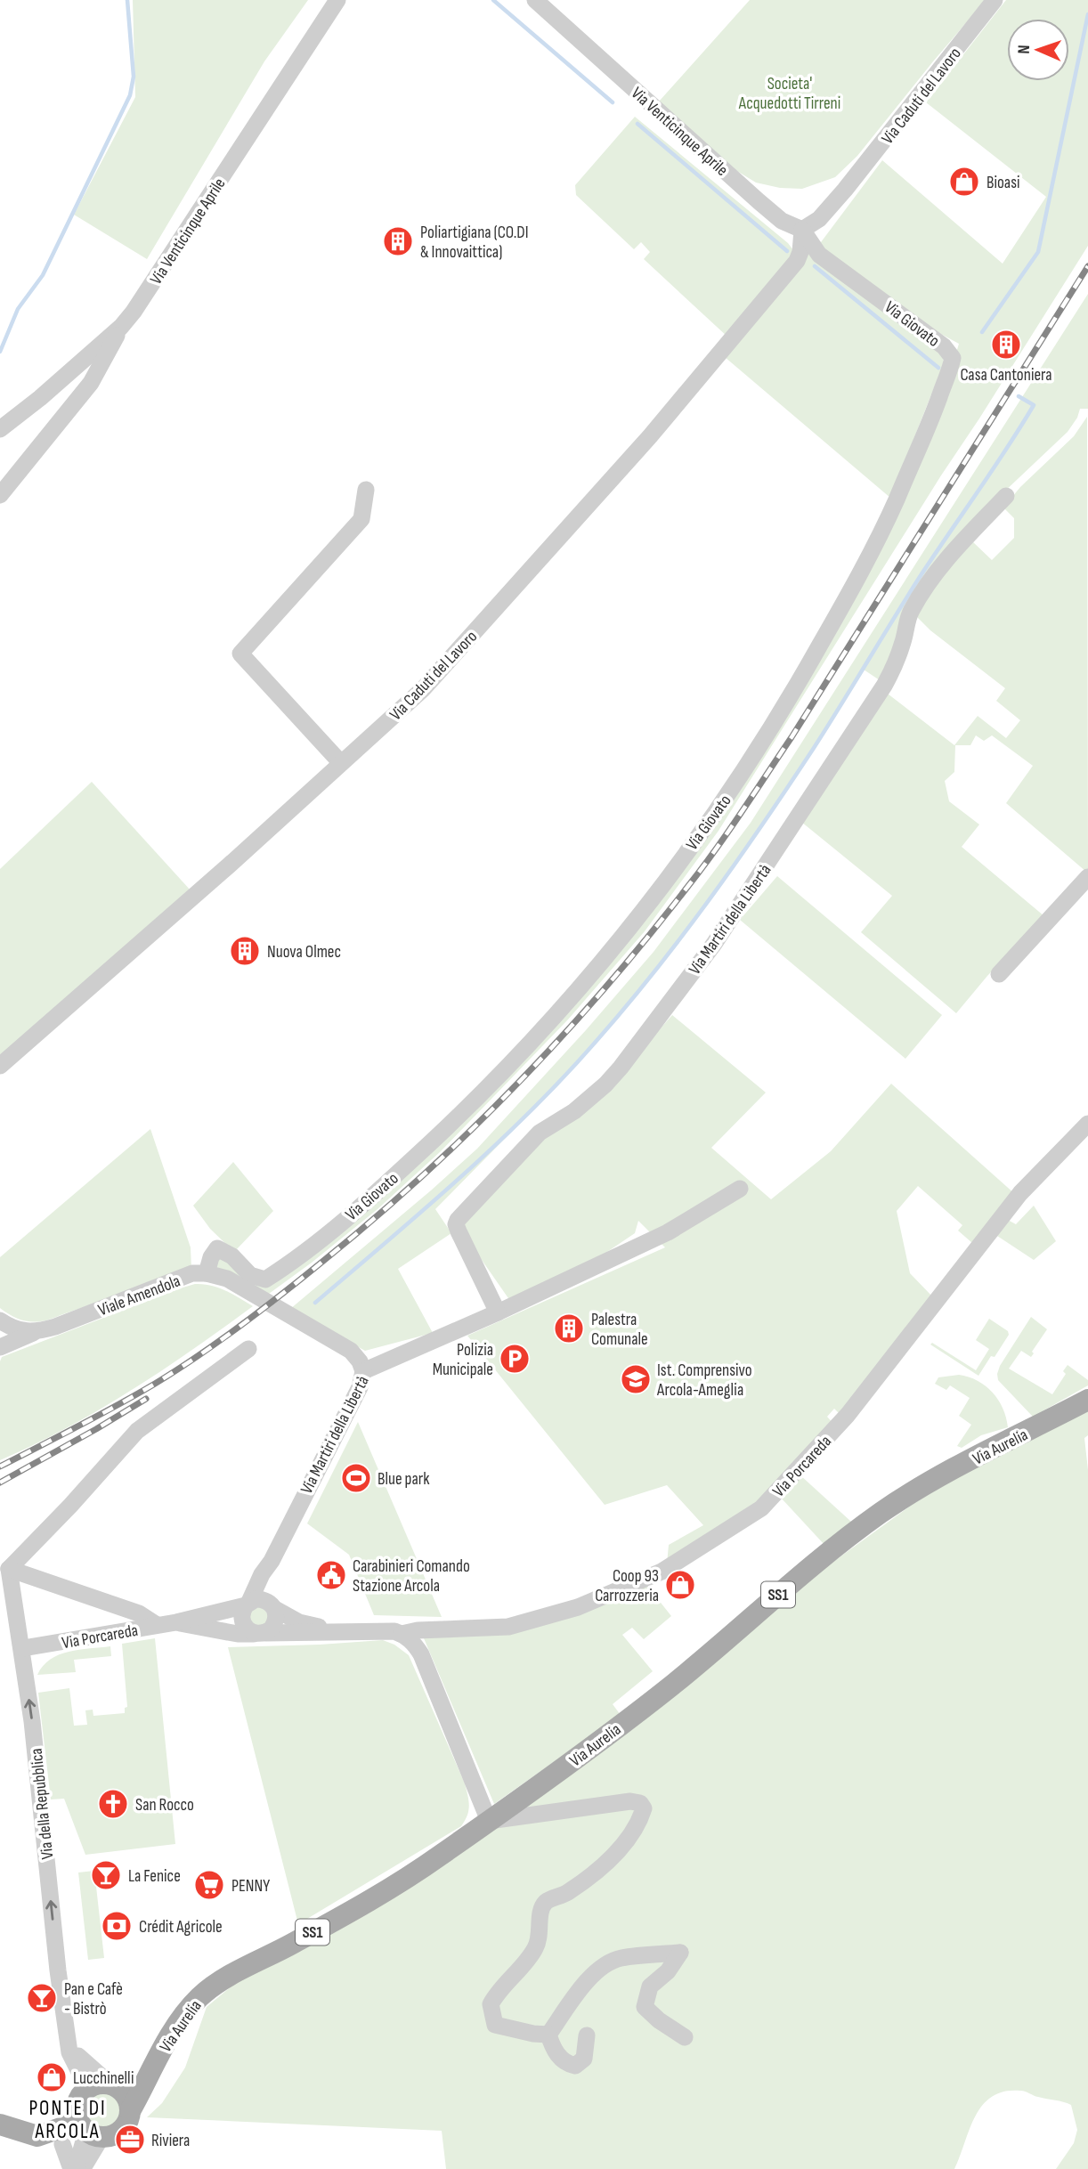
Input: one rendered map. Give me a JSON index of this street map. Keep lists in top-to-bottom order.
{
  "streets": {
    "main road": ["Via Aurelia", "SS1"],
    "street": [
      "Via Caduti del Lavoro",
      "Via Venticinque Aprile",
      "Via Giovato",
      "Via Martiri della Libertà",
      "Viale Amendola",
      "Via Porcareda",
      "Via della Repubblica"
    ]
  },
  "crossings": [
    ["Via Caduti del Lavoro", "Via Venticinque Aprile"],
    ["Via Caduti del Lavoro", "Via Giovato"],
    ["Via Venticinque Aprile", "Via Giovato"],
    ["Via Giovato", "Viale Amendola"],
    ["Via Aurelia", "SS1"],
    ["Via Aurelia", "Via della Repubblica"],
    ["Via Porcareda", "Via della Repubblica"],
    ["SS1", "Via della Repubblica"]
  ],
  "one_way": ["Via della Repubblica"],
  "districts": ["PONTE DI ARCOLA"],
  "parks": ["Societa' Acquedotti Tirreni"],
  "places": {
    "shop": ["Bioasi", "Coop 93 Carrozzeria", "Lucchinelli"],
    "building": [
      "Poliartigiana (CO.DI & Innovaittica)",
      "Casa Cantoniera",
      "Nuova Olmec",
      "Palestra Comunale"
    ],
    "parking": ["Polizia Municipale"],
    "school or university": ["Ist. Comprensivo Arcola-Ameglia"],
    "sports": ["Blue park"],
    "public building": ["Carabinieri Comando Stazione Arcola"],
    "church": ["San Rocco"],
    "bar": ["La Fenice", "Pan e Cafè - Bistrò"],
    "supermarket": ["PENNY"],
    "bank": ["Crédit Agricole"],
    "office": ["Riviera"]
  },
  "north": "left"
}
